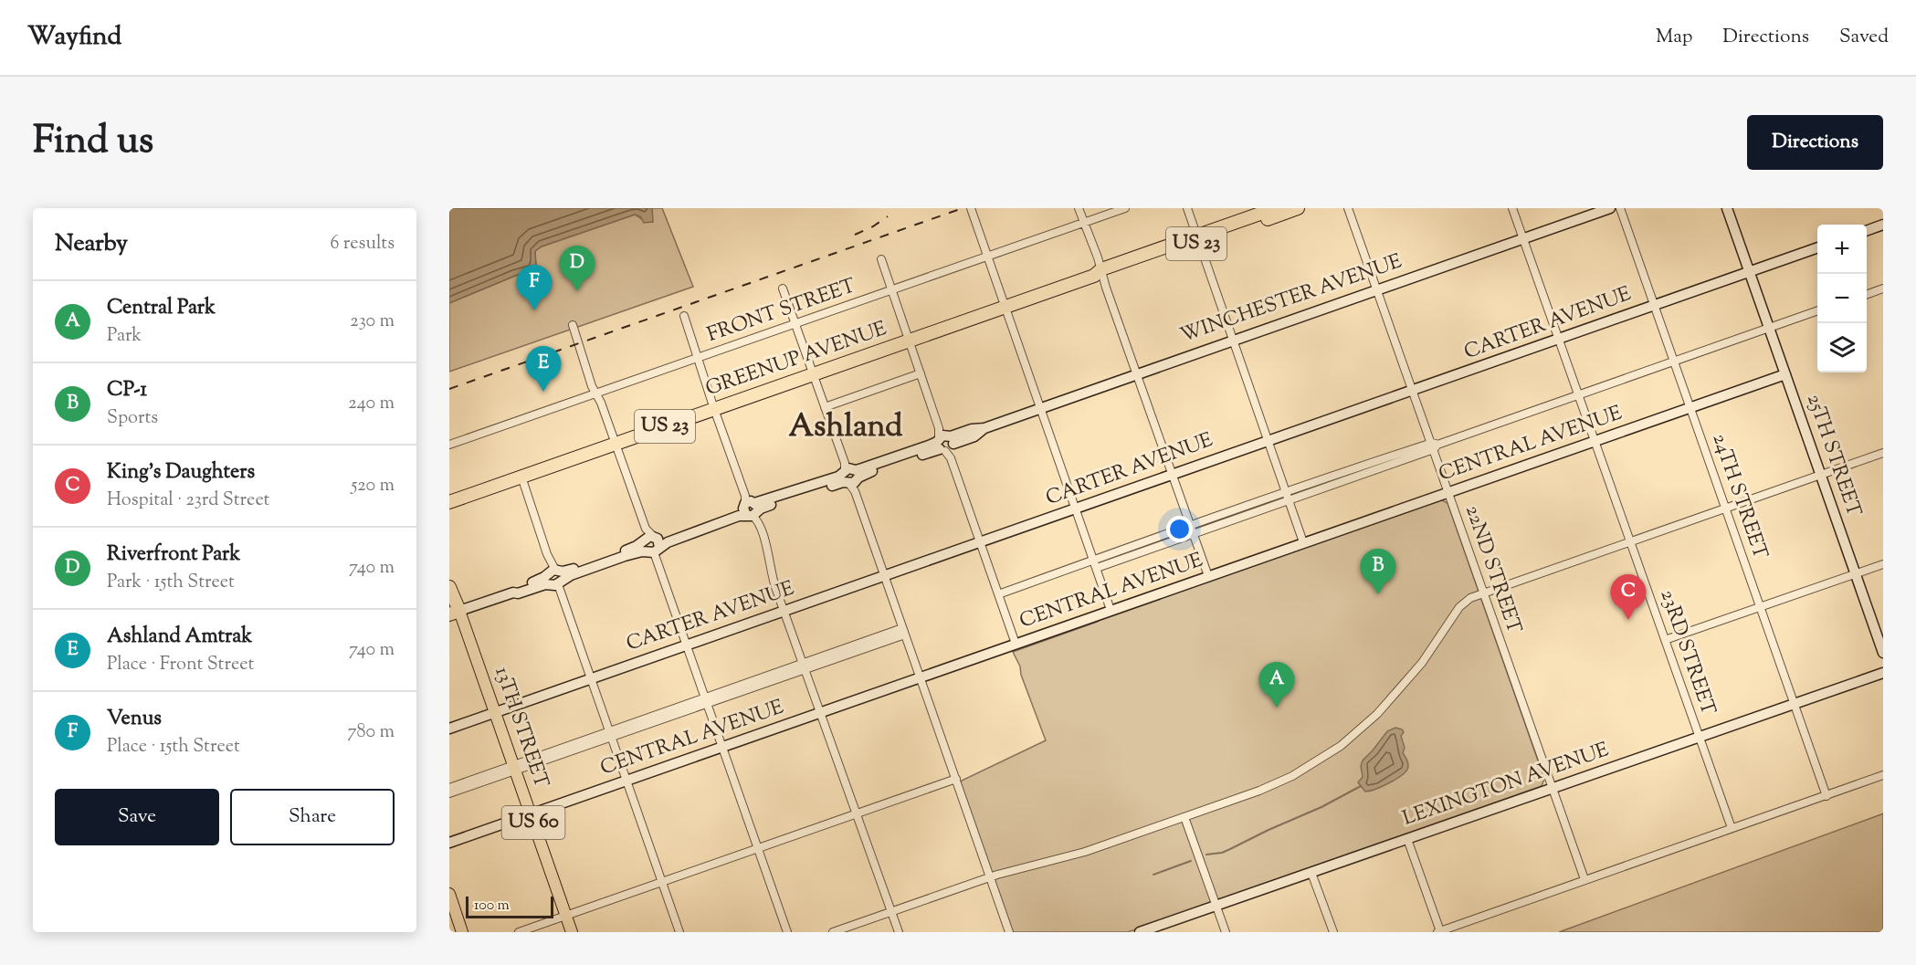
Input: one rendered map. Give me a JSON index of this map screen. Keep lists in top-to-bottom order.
{
  "streets": {
    "highway": ["US 23", "GREENUP AVENUE", "13TH STREET"],
    "main road": ["US 60"],
    "street": [
      "WINCHESTER AVENUE",
      "FRONT STREET",
      "CARTER AVENUE",
      "CENTRAL AVENUE",
      "25TH STREET",
      "24TH STREET",
      "22ND STREET",
      "23RD STREET",
      "LEXINGTON AVENUE"
    ]
  },
  "crossings": [
    ["WINCHESTER AVENUE", "22ND STREET"],
    ["WINCHESTER AVENUE", "23RD STREET"],
    ["WINCHESTER AVENUE", "13TH STREET"],
    ["CARTER AVENUE", "25TH STREET"],
    ["CARTER AVENUE", "24TH STREET"],
    ["CARTER AVENUE", "22ND STREET"],
    ["CARTER AVENUE", "23RD STREET"],
    ["CARTER AVENUE", "13TH STREET"],
    ["CENTRAL AVENUE", "25TH STREET"],
    ["CENTRAL AVENUE", "24TH STREET"],
    ["CENTRAL AVENUE", "22ND STREET"],
    ["CENTRAL AVENUE", "23RD STREET"],
    ["CENTRAL AVENUE", "13TH STREET"],
    ["24TH STREET", "LEXINGTON AVENUE"],
    ["22ND STREET", "LEXINGTON AVENUE"],
    ["23RD STREET", "LEXINGTON AVENUE"]
  ],
  "districts": ["Ashland"],
  "scale_bar": "100 m",
  "page": {
    "header": "Wayfind",
    "nav": ["Map", "Directions", "Saved"],
    "title": "Find us",
    "buttons": [
      "Directions",
      ["Save", "Share"]
    ],
    "heading": ["Nearby", "6 results"],
    "map_buttons": ["+", "−"],
    "pins": [
      "D",
      "F",
      "E",
      "B",
      "C",
      "A"
    ],
    "list": [
      {
        "mark": "A",
        "name": "Central Park",
        "note": "Park",
        "value": "230 m"
      },
      {
        "mark": "B",
        "name": "CP-1",
        "note": "Sports",
        "value": "240 m"
      },
      {
        "mark": "C",
        "name": "King's Daughters",
        "note": "Hospital · 23rd Street",
        "value": "520 m"
      },
      {
        "mark": "D",
        "name": "Riverfront Park",
        "note": "Park · 15th Street",
        "value": "740 m"
      },
      {
        "mark": "E",
        "name": "Ashland Amtrak",
        "note": "Place · Front Street",
        "value": "740 m"
      },
      {
        "mark": "F",
        "name": "Venus",
        "note": "Place · 15th Street",
        "value": "780 m"
      }
    ],
    "scale": "100 m"
  }
}
